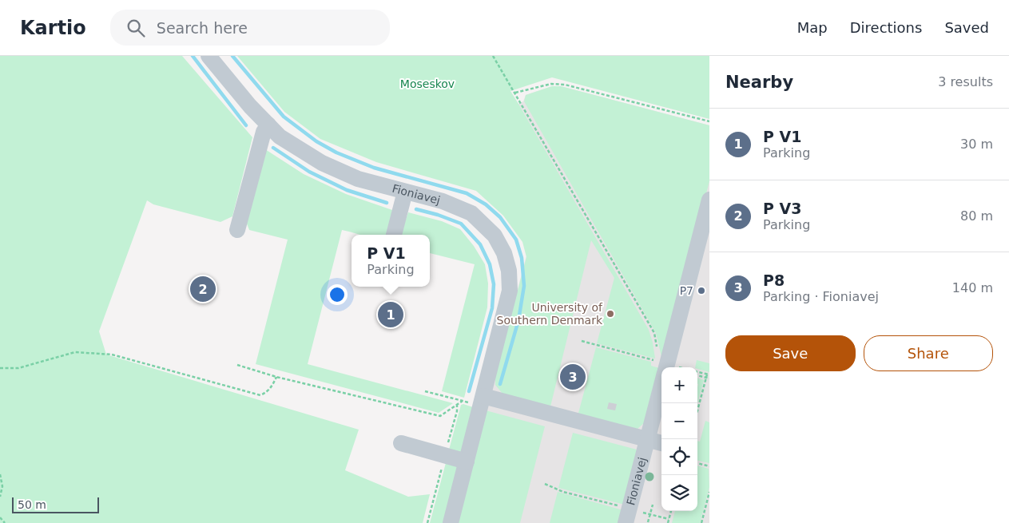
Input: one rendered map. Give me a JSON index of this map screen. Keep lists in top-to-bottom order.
{
  "streets": {
    "street": ["Fioniavej"]
  },
  "parks": ["Moseskov"],
  "places": ["P7", "University of Southern Denmark"],
  "scale_bar": "50 m",
  "page": {
    "header": "Kartio",
    "search": "Search here",
    "nav": ["Map", "Directions", "Saved"],
    "heading": ["Nearby", "3 results"],
    "list": [
      {
        "mark": "1",
        "name": "P V1",
        "note": "Parking",
        "value": "30 m"
      },
      {
        "mark": "2",
        "name": "P V3",
        "note": "Parking",
        "value": "80 m"
      },
      {
        "mark": "3",
        "name": "P8",
        "note": "Parking · Fioniavej",
        "value": "140 m"
      }
    ],
    "popup": ["P V1", "Parking"],
    "pins": ["2", "1", "3"],
    "buttons": ["Save", "Share"],
    "map_buttons": ["+", "−"],
    "scale": "50 m"
  }
}
